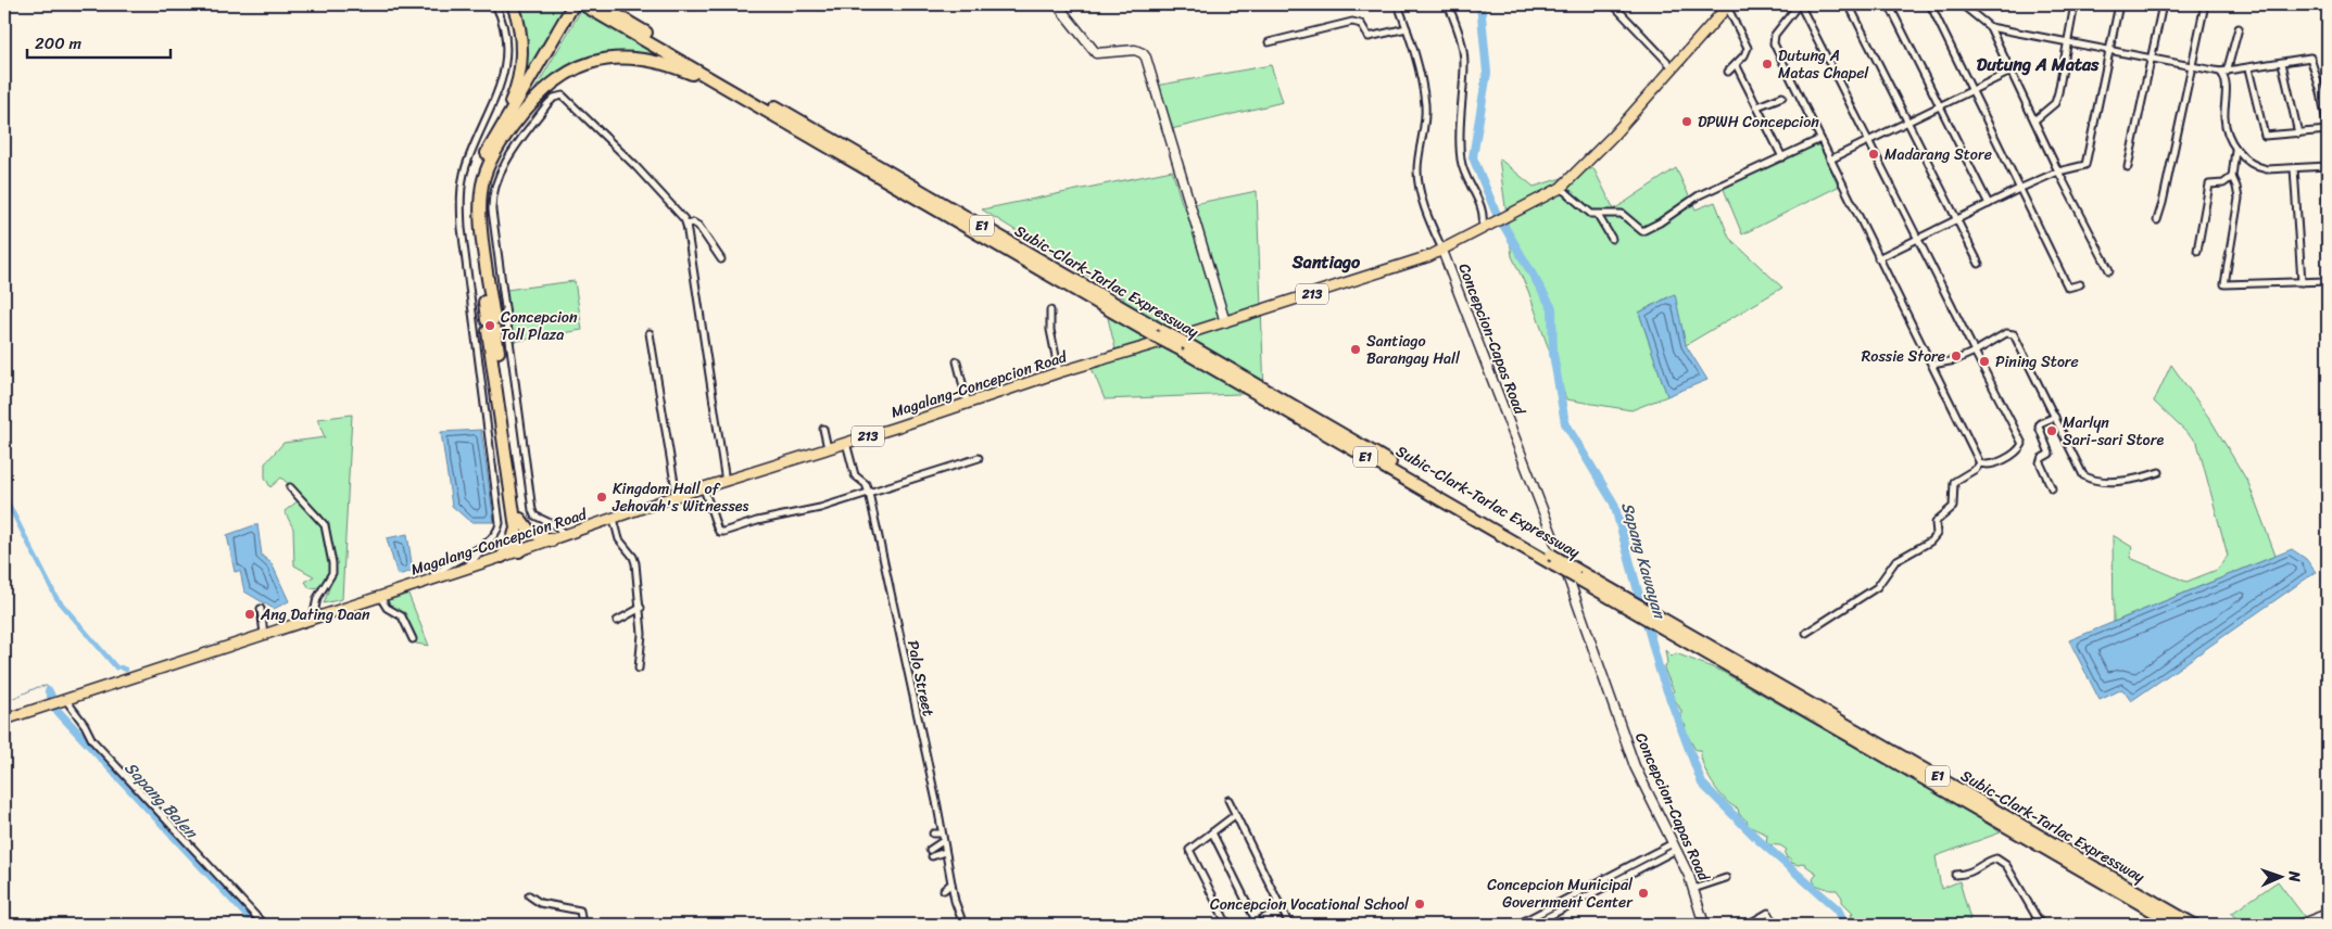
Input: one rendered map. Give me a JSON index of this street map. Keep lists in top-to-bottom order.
{
  "streets": {
    "highway": ["E1", "Subic-Clark-Tarlac Expressway"],
    "main road": ["213", "Concepcion-Capas Road", "Magalang-Concepcion Road"],
    "street": ["Palo Street"]
  },
  "crossings": [
    ["Subic-Clark-Tarlac Expressway", "213"],
    ["Subic-Clark-Tarlac Expressway", "Concepcion-Capas Road"],
    ["Subic-Clark-Tarlac Expressway", "Magalang-Concepcion Road"],
    ["213", "Concepcion-Capas Road"],
    ["Magalang-Concepcion Road", "Palo Street"]
  ],
  "districts": ["Dutung A Matas", "Santiago"],
  "water": ["Sapang Kawayan", "Sapang Balen"],
  "places": [
    "Dutung A Matas Chapel",
    "DPWH Concepcion",
    "Madarang Store",
    "Concepcion Toll Plaza",
    "Santiago Barangay Hall",
    "Rossie Store",
    "Pining Store",
    "Marlyn Sari-sari Store",
    "Kingdom Hall of Jehovah's Witnesses",
    "Ang Dating Daan",
    "Concepcion Municipal Government Center",
    "Concepcion Vocational School"
  ],
  "scale_bar": "200 m",
  "north": "right"
}
